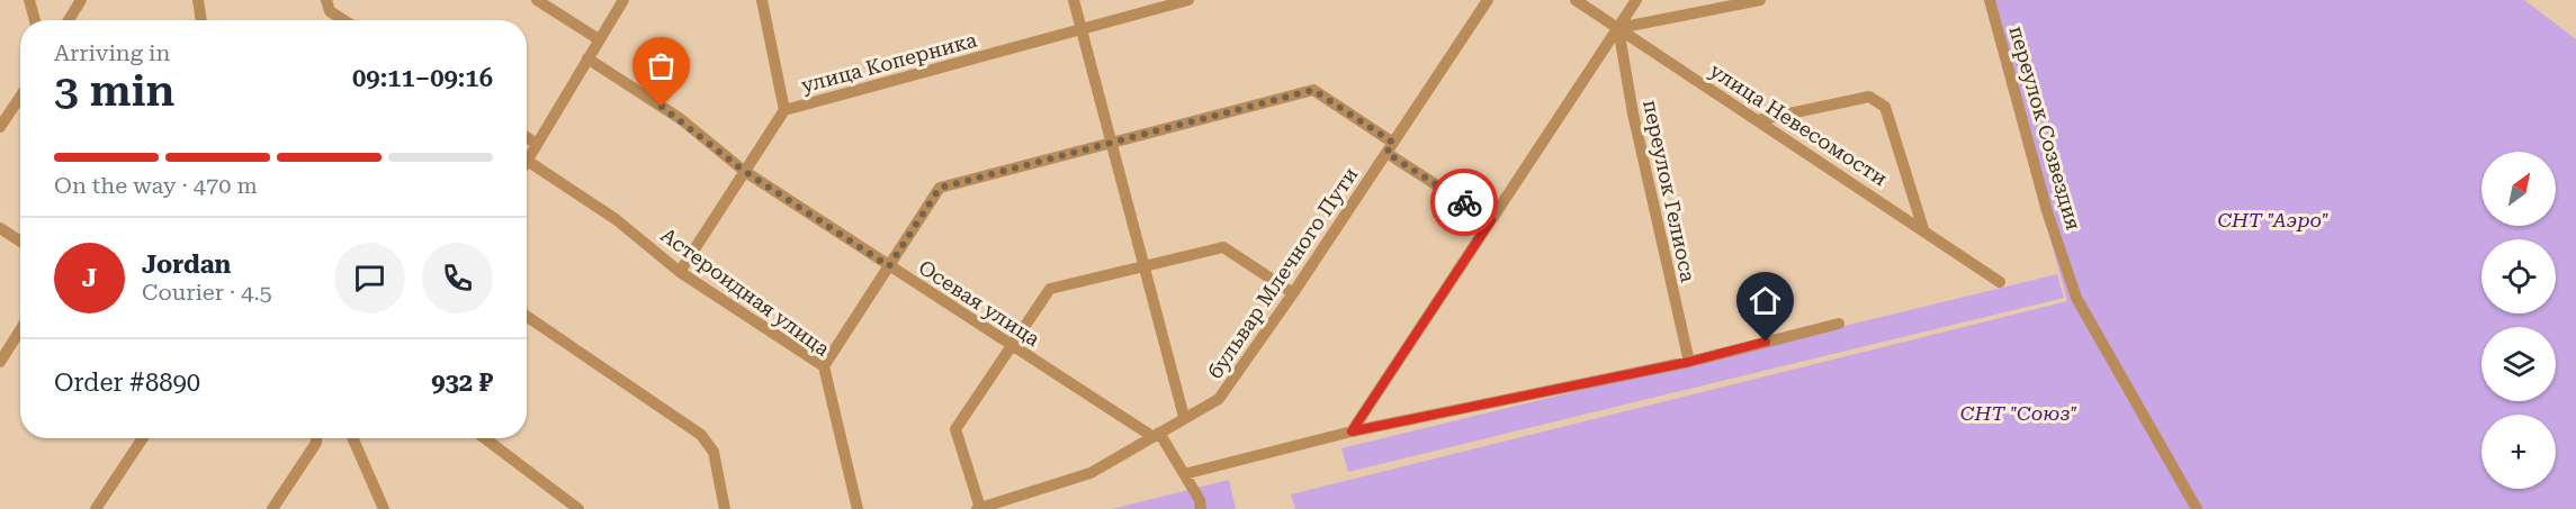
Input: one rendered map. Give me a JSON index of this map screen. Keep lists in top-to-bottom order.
{
  "streets": {
    "street": [
      "улица Коперника",
      "улица Невесомости",
      "переулок Созвездия",
      "переулок Гелиоса",
      "бульвар Млечного Пути",
      "Астероидная улица",
      "Осевая улица"
    ]
  },
  "crossings": [
    ["улица Коперника", "Астероидная улица"],
    ["улица Коперника", "Осевая улица"],
    ["улица Невесомости", "переулок Гелиоса"],
    ["бульвар Млечного Пути", "Осевая улица"]
  ],
  "parks": ["СНТ \"Аэро\"", "СНТ \"Союз\""],
  "north": "top right",
  "page": {
    "heading": ["3 min", "Arriving in", "09:11–09:16"],
    "panel": [
      "Jordan",
      "Courier · 4.5",
      "Order #8890",
      "932 ₽"
    ],
    "bar": "On the way · 470 m",
    "map_buttons": "+",
    "round": "J"
  }
}
